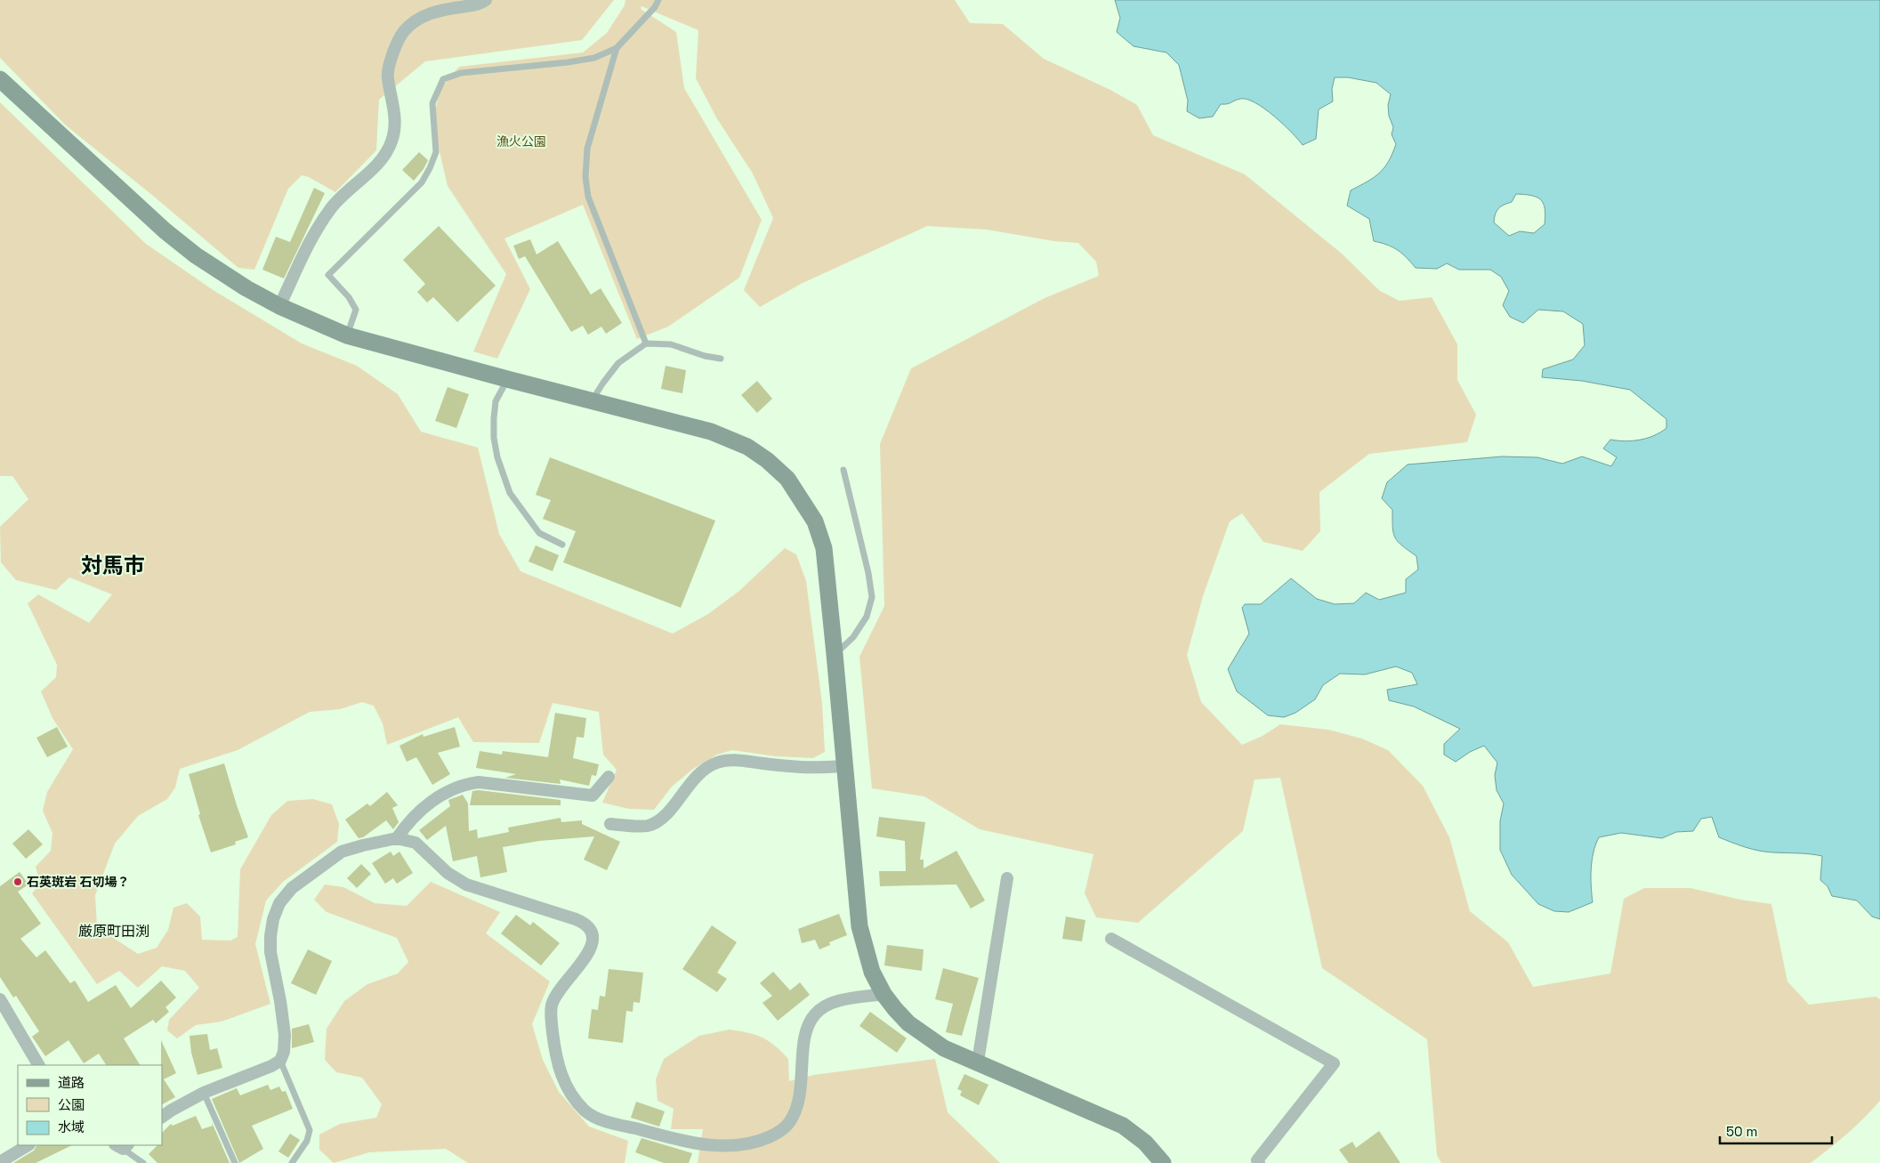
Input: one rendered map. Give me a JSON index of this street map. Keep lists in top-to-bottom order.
{
  "districts": ["対馬市", "厳原町田渕"],
  "parks": ["漁火公園"],
  "places": ["石英斑岩 石切場？"],
  "legend": ["道路", "公園", "水域"],
  "scale_bar": "50 m"
}
